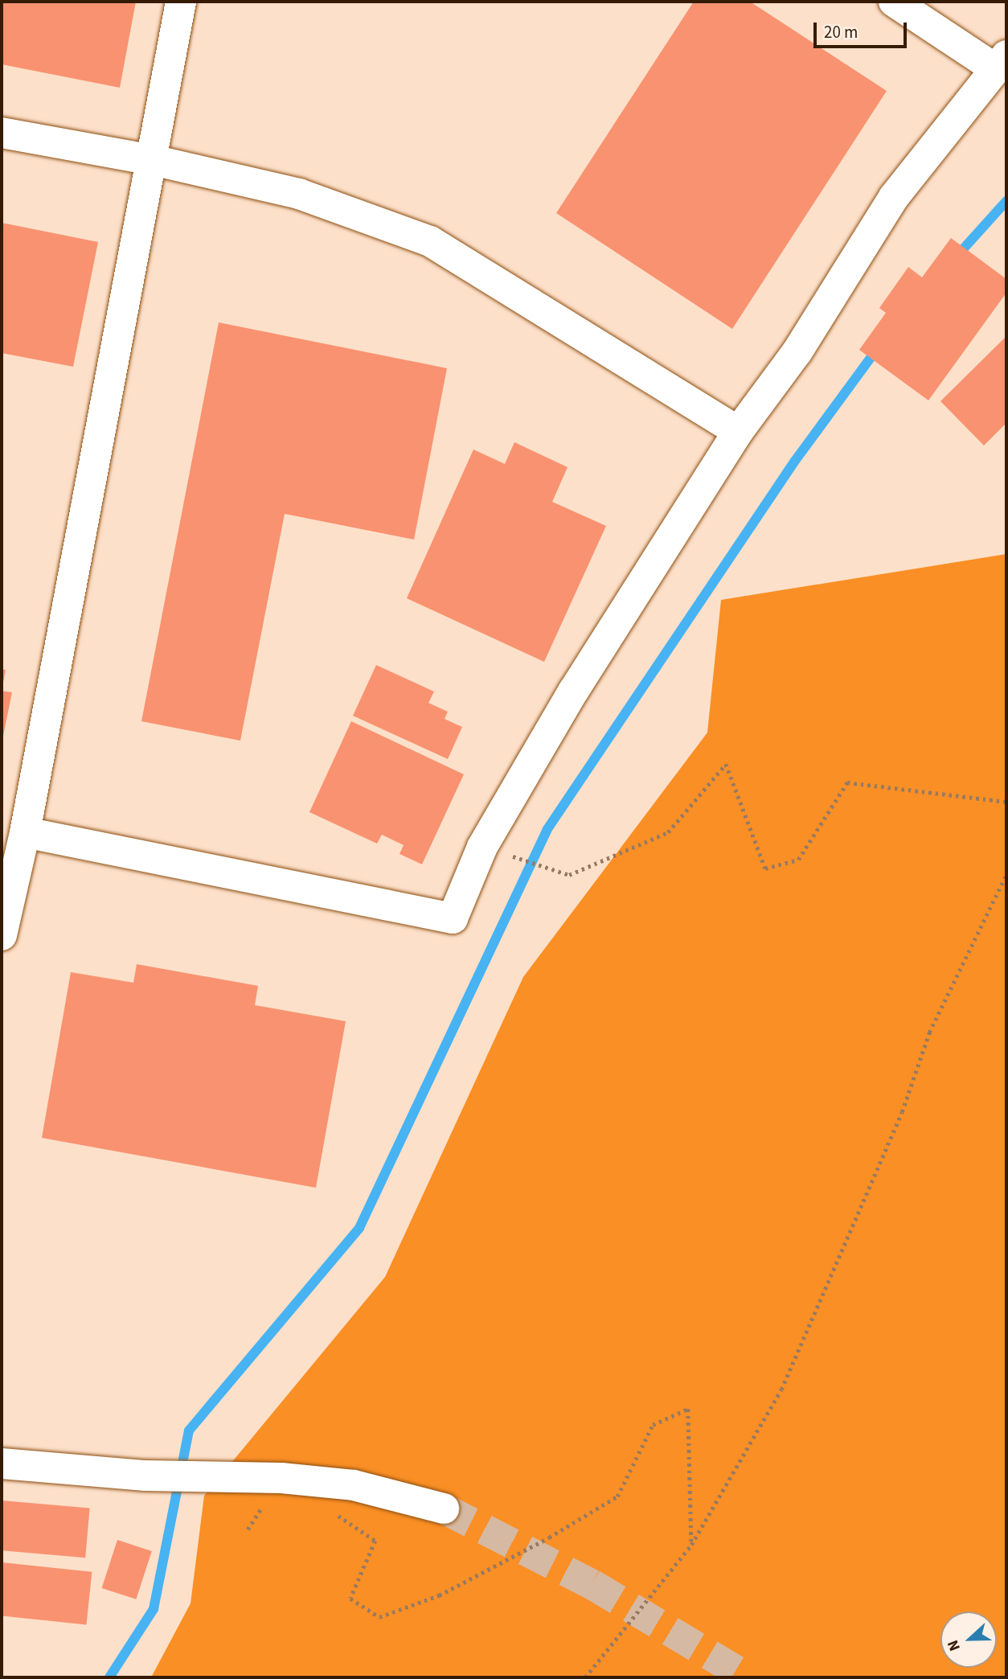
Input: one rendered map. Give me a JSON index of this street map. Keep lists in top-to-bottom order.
{
  "scale_bar": "20 m",
  "north": "left"
}
